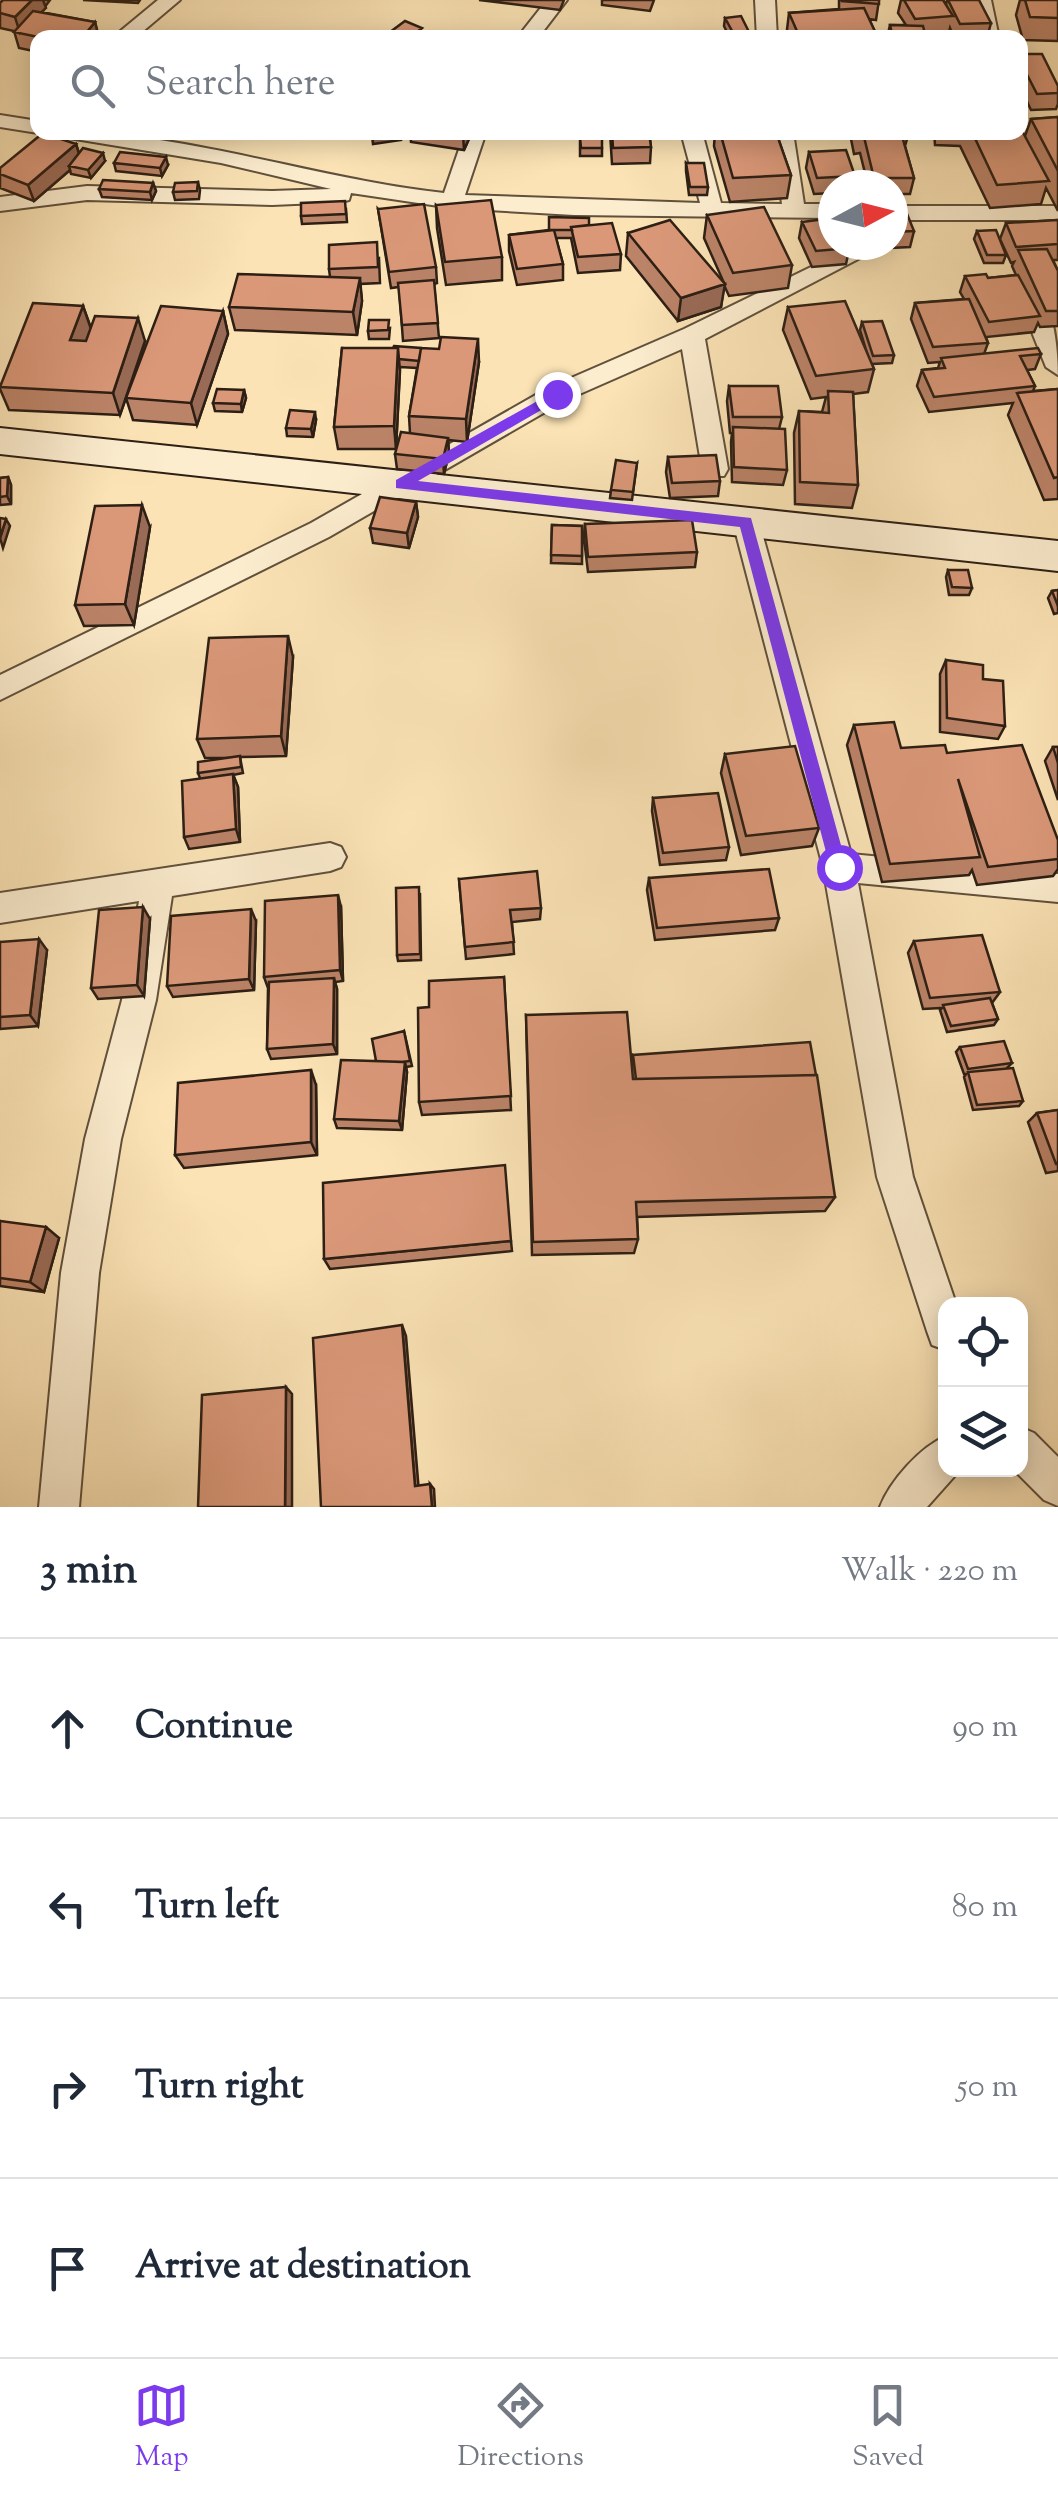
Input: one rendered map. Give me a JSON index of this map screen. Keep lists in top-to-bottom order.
{
  "north": "right",
  "page": {
    "search": "Search here",
    "heading": ["3 min", "Walk · 220 m"],
    "list": [
      ["Continue", "90 m"],
      ["Turn left", "80 m"],
      ["Turn right", "50 m"],
      "Arrive at destination"
    ],
    "nav": ["Map", "Directions", "Saved"]
  }
}
